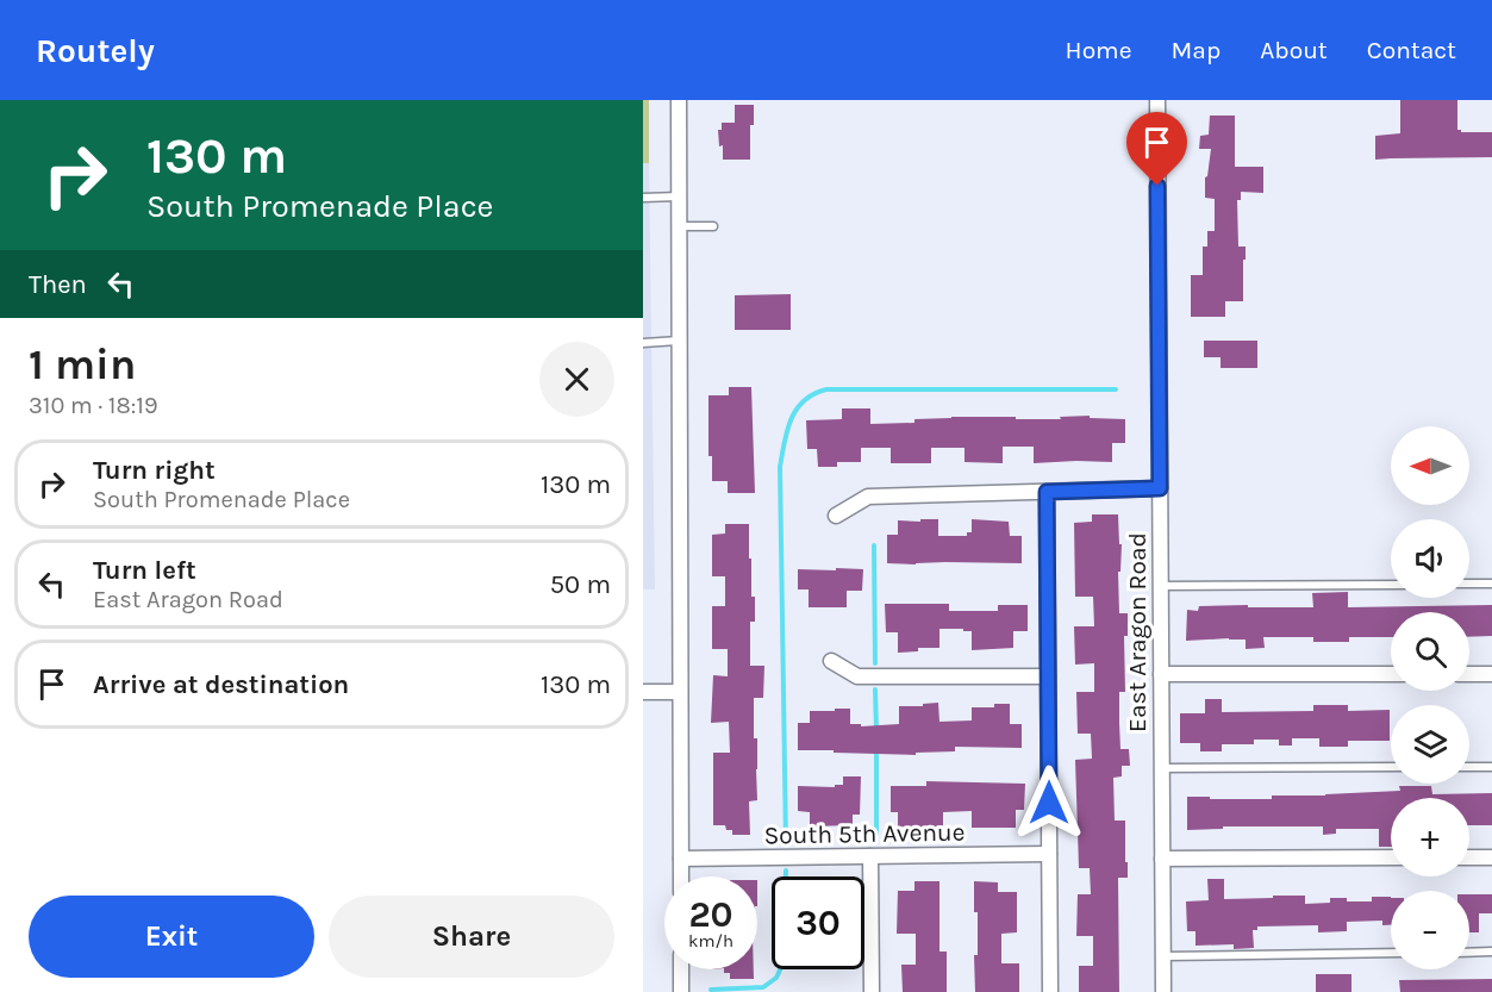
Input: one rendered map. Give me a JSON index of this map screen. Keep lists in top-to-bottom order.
{
  "streets": {
    "street": ["East Aragon Road", "South 5th Avenue"]
  },
  "north": "left",
  "page": {
    "header": "Routely",
    "nav": [
      "Home",
      "Map",
      "About",
      "Contact"
    ],
    "turn": ["130 m", "South Promenade Place"],
    "then": "Then",
    "heading": ["1 min", "310 m · 18:19"],
    "map_buttons": ["+", "−"],
    "list": [
      {
        "name": "Turn right",
        "note": "South Promenade Place",
        "value": "130 m"
      },
      {
        "name": "Turn left",
        "note": "East Aragon Road",
        "value": "50 m"
      },
      {
        "name": "Arrive at destination",
        "value": "130 m"
      }
    ],
    "speed": "20 km/h",
    "limit": "30",
    "buttons": ["Exit", "Share"]
  }
}
